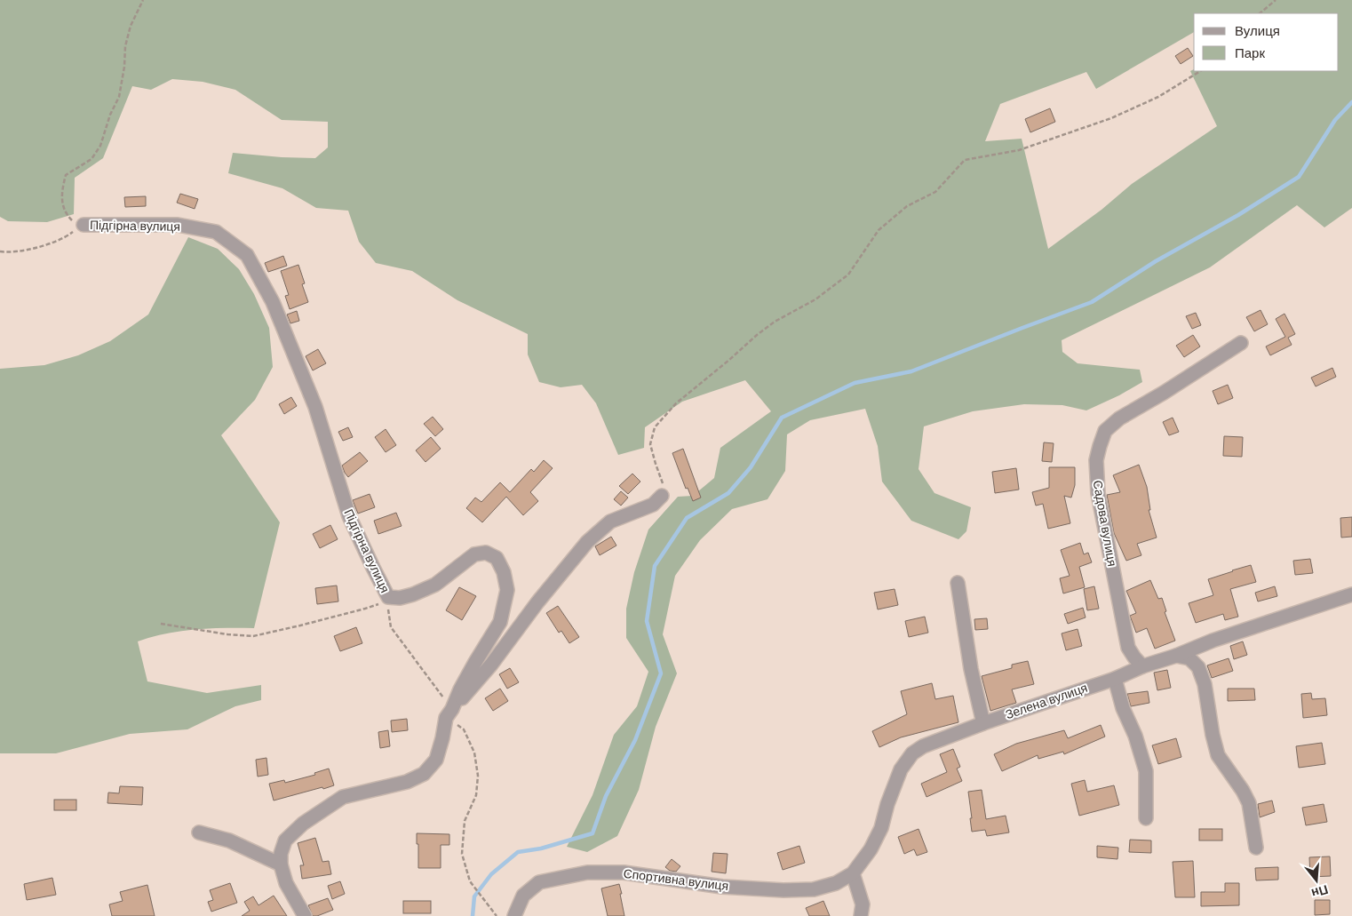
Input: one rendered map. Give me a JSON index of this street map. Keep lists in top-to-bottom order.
{
  "streets": {
    "street": [
      "Підгірна вулиця",
      "Садова вулиця",
      "Зелена вулиця",
      "Спортивна вулиця"
    ]
  },
  "crossings": [
    ["Садова вулиця", "Зелена вулиця"],
    ["Зелена вулиця", "Спортивна вулиця"]
  ],
  "legend": ["Вулиця", "Парк"],
  "north": "bottom"
}
